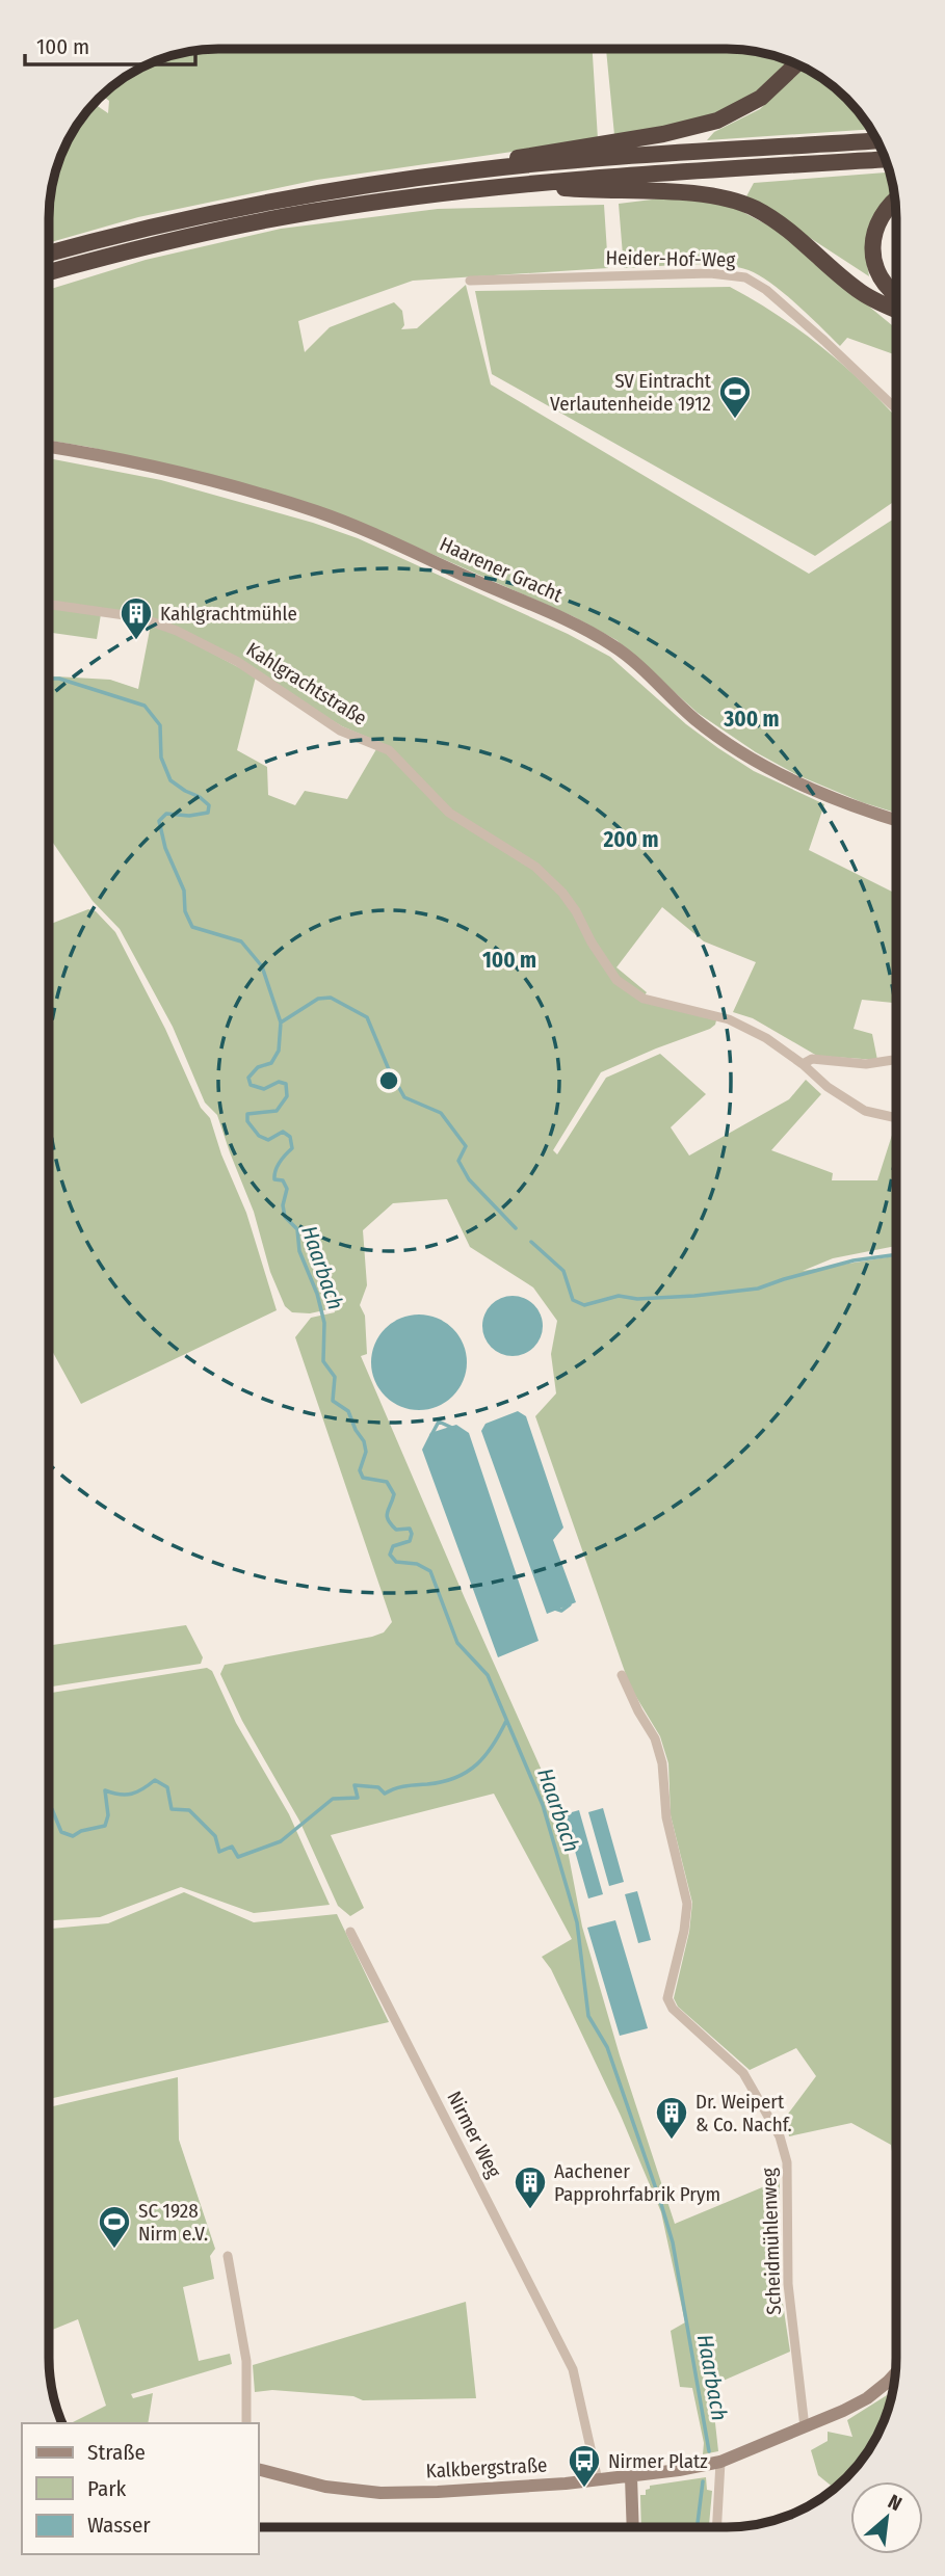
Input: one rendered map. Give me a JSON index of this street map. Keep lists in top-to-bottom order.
{
  "streets": {
    "main road": ["Haarener Gracht", "Kalkbergstraße"],
    "street": [
      "Heider-Hof-Weg",
      "Kahlgrachtstraße",
      "Nirmer Weg",
      "Scheidmühlenweg"
    ]
  },
  "crossings": [
    ["Nirmer Weg", "Kalkbergstraße"],
    ["Scheidmühlenweg", "Kalkbergstraße"]
  ],
  "water": ["Haarbach"],
  "places": {
    "sports": ["SV Eintracht Verlautenheide 1912", "SC 1928 Nirm e.V."],
    "building": ["Kahlgrachtmühle", "Dr. Weipert & Co. Nachf.", "Aachener Papprohrfabrik Prym"],
    "bus stop": ["Nirmer Platz"]
  },
  "legend": ["Straße", "Park", "Wasser"],
  "scale_bar": "100 m",
  "north": "top right",
  "rings": ["300 m", "200 m", "100 m"]
}
